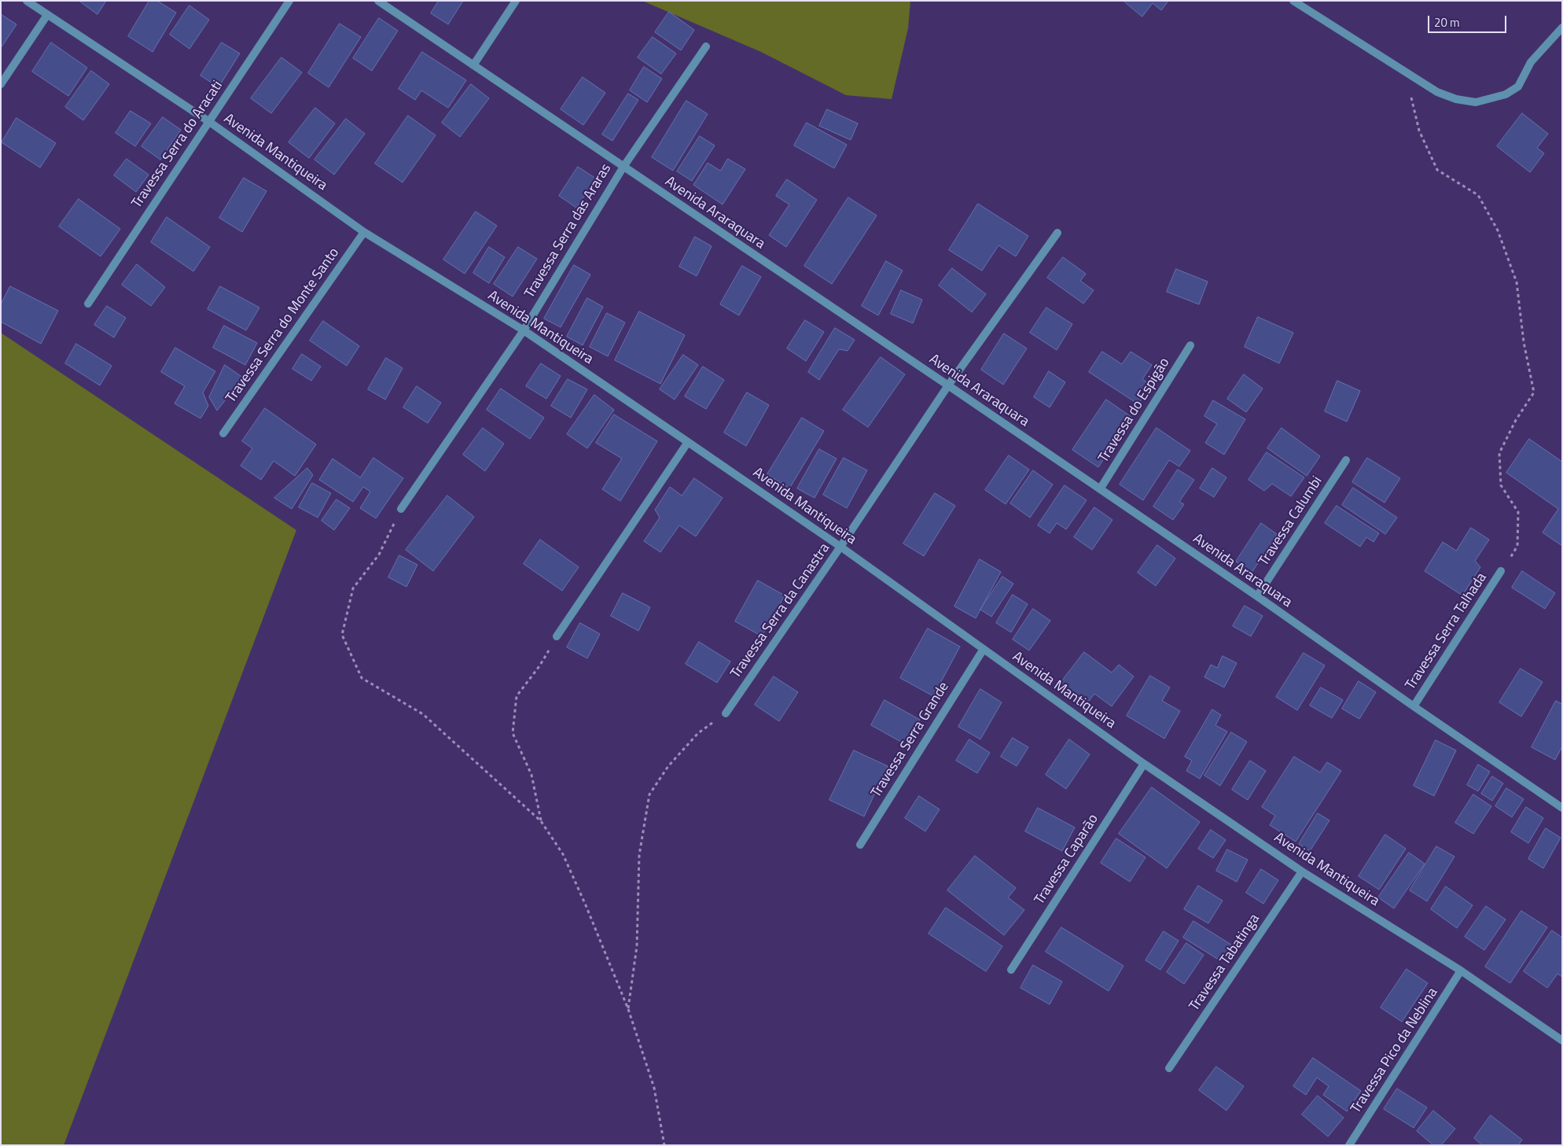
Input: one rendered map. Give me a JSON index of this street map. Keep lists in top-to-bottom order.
{
  "streets": {
    "street": [
      "Travessa Serra do Aracati",
      "Avenida Mantiqueira",
      "Avenida Araraquara",
      "Travessa Serra das Araras",
      "Travessa Serra do Monte Santo",
      "Travessa do Espigão",
      "Travessa Calumbi",
      "Travessa Serra da Canastra",
      "Travessa Serra Talhada",
      "Travessa Serra Grande",
      "Travessa Caparão",
      "Travessa Tabatinga",
      "Travessa Pico da Neblina"
    ]
  },
  "crossings": [
    ["Travessa Serra do Aracati", "Avenida Mantiqueira"],
    ["Avenida Mantiqueira", "Travessa Serra das Araras"],
    ["Avenida Mantiqueira", "Travessa Serra do Monte Santo"],
    ["Avenida Mantiqueira", "Travessa Serra da Canastra"],
    ["Avenida Mantiqueira", "Travessa Serra Grande"],
    ["Avenida Mantiqueira", "Travessa Caparão"],
    ["Avenida Mantiqueira", "Travessa Tabatinga"],
    ["Avenida Mantiqueira", "Travessa Pico da Neblina"],
    ["Avenida Araraquara", "Travessa Serra das Araras"],
    ["Avenida Araraquara", "Travessa do Espigão"],
    ["Avenida Araraquara", "Travessa Calumbi"],
    ["Avenida Araraquara", "Travessa Serra da Canastra"],
    ["Avenida Araraquara", "Travessa Serra Talhada"]
  ],
  "scale_bar": "20 m"
}
